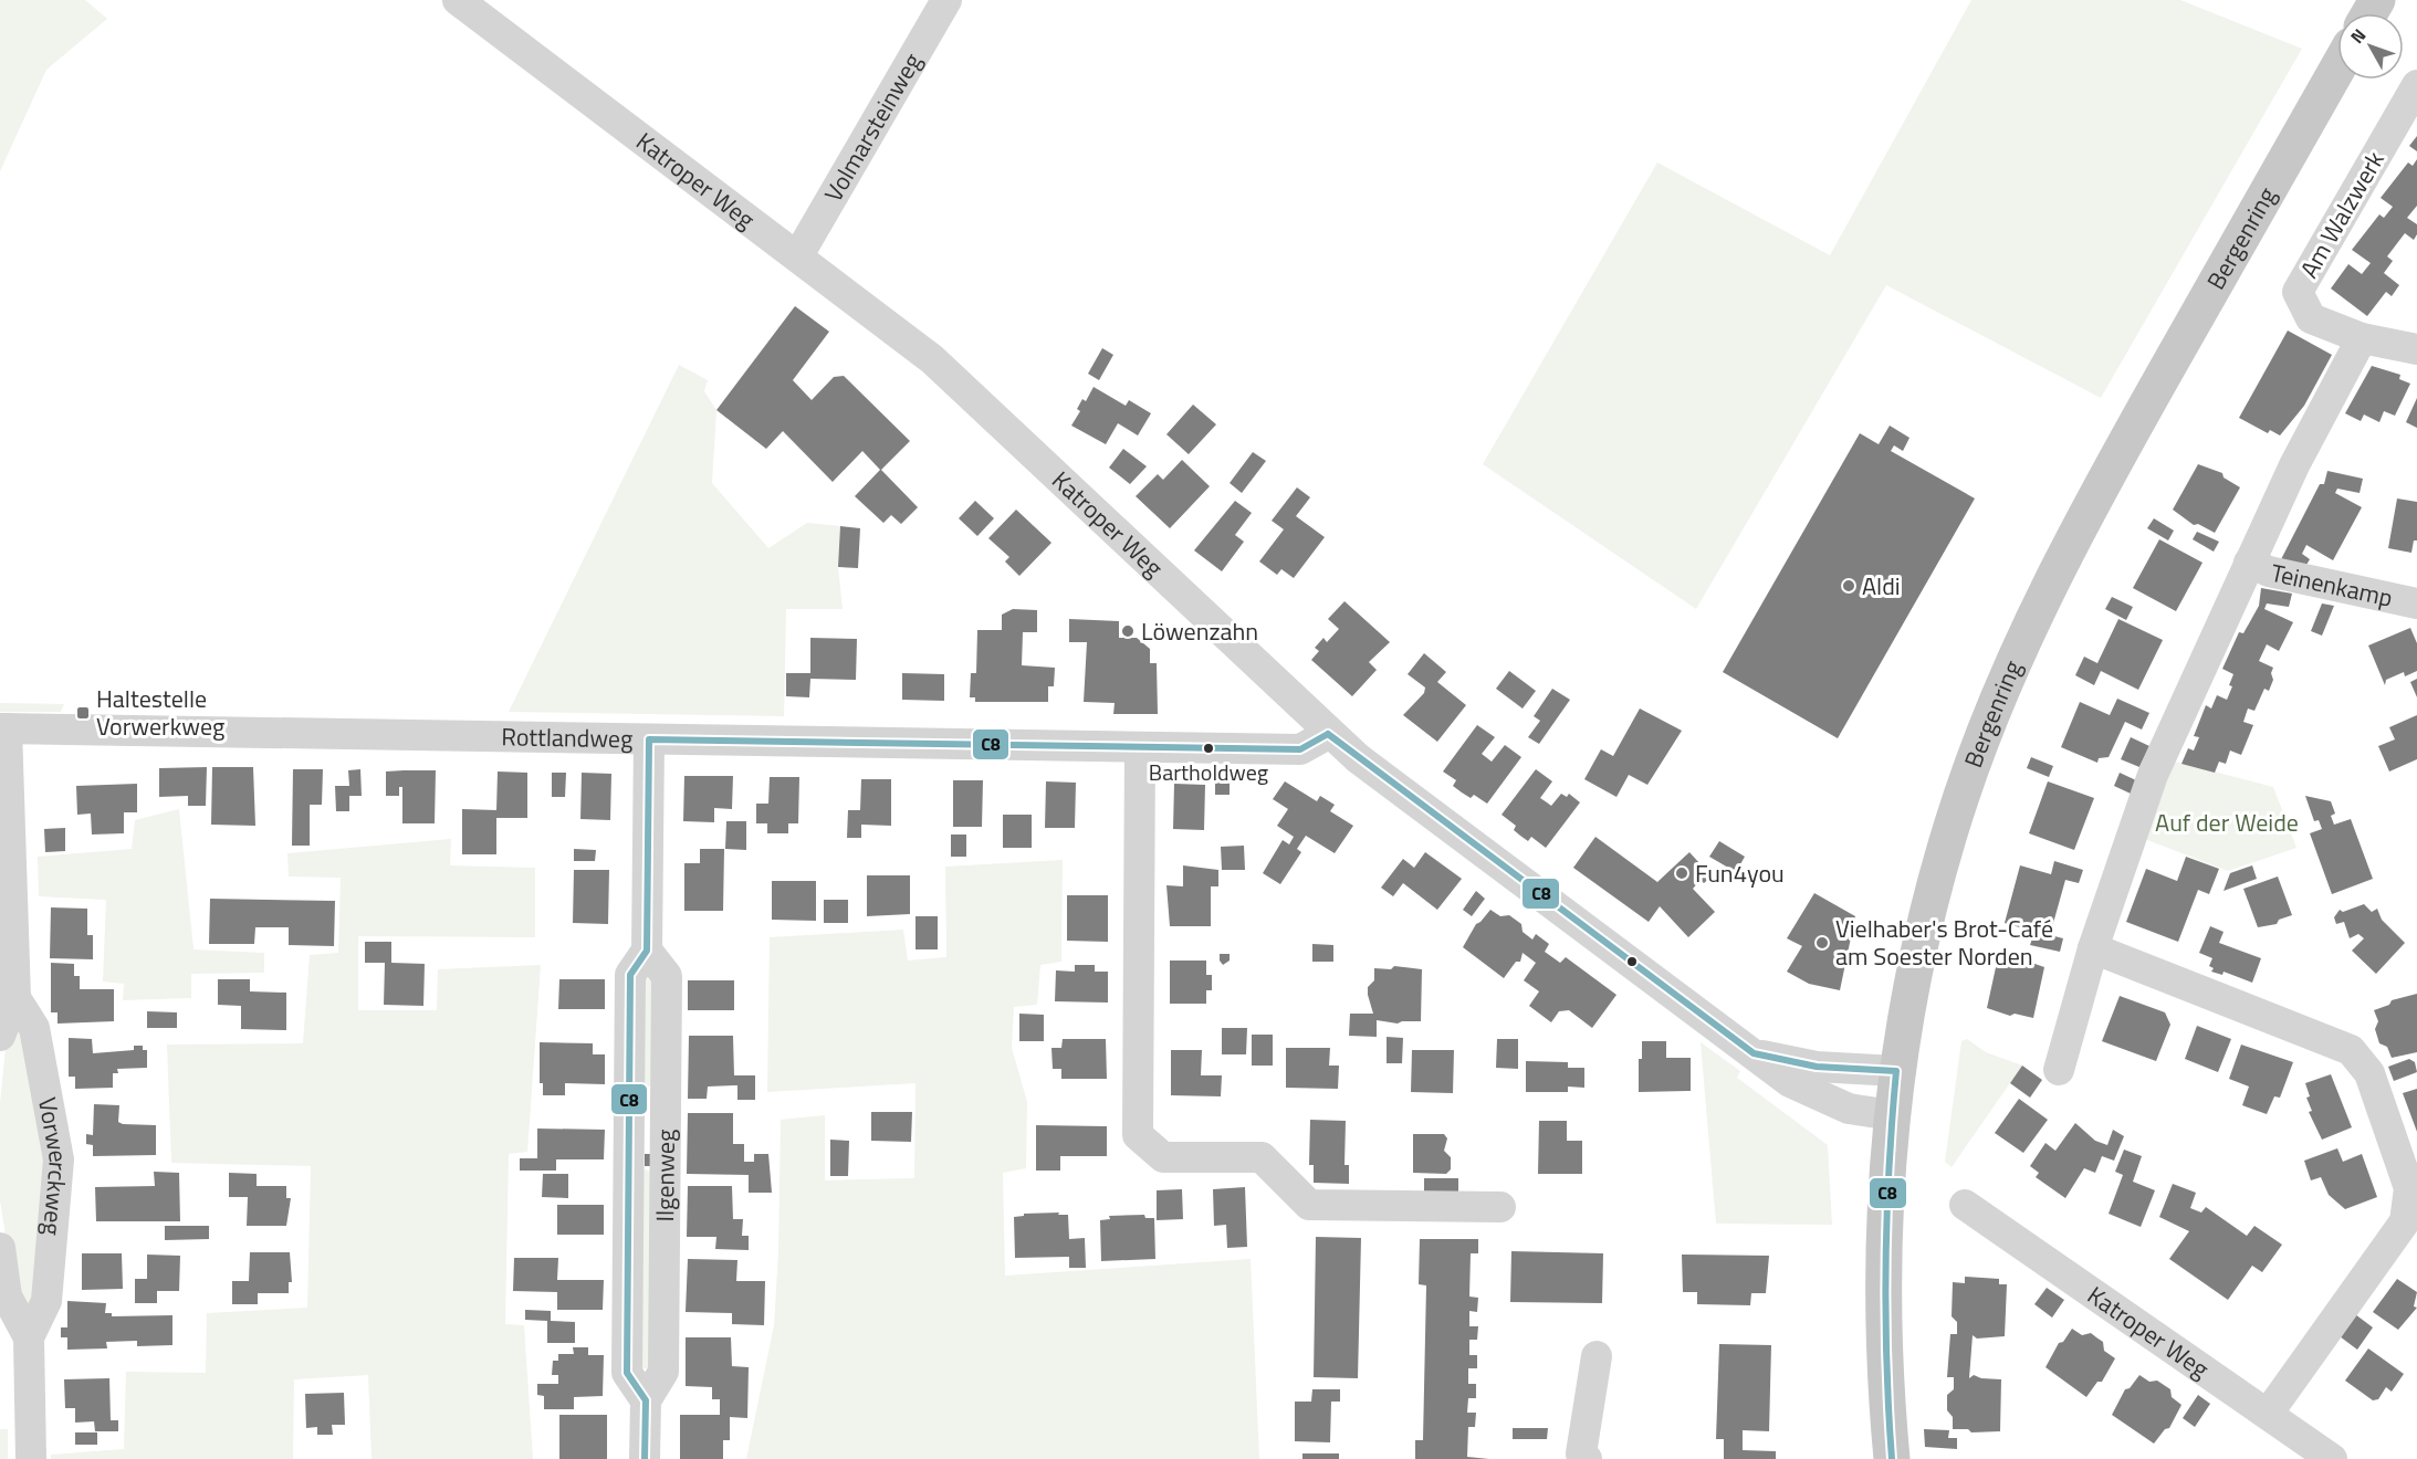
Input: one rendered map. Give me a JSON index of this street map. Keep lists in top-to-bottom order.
{
  "streets": {
    "main road": ["Bergenring"],
    "street": [
      "Volmarsteinweg",
      "Katroper Weg",
      "Am Walzwerk",
      "Teinenkamp",
      "Rottlandweg",
      "Vorwerckweg",
      "Ilgenweg"
    ]
  },
  "crossings": [
    ["Volmarsteinweg", "Katroper Weg"],
    ["Katroper Weg", "Bergenring"],
    ["Katroper Weg", "Rottlandweg"],
    ["Rottlandweg", "Ilgenweg"]
  ],
  "parks": ["Auf der Weide"],
  "places": {
    "other": [
      "Aldi",
      "Löwenzahn",
      "Bartholdweg",
      "Fun4you",
      "Vielhaber's Brot-Café am Soester Norden"
    ],
    "transit": ["Haltestelle Vorwerkweg"]
  },
  "lines": ["transit line C8"],
  "north": "top left"
}
